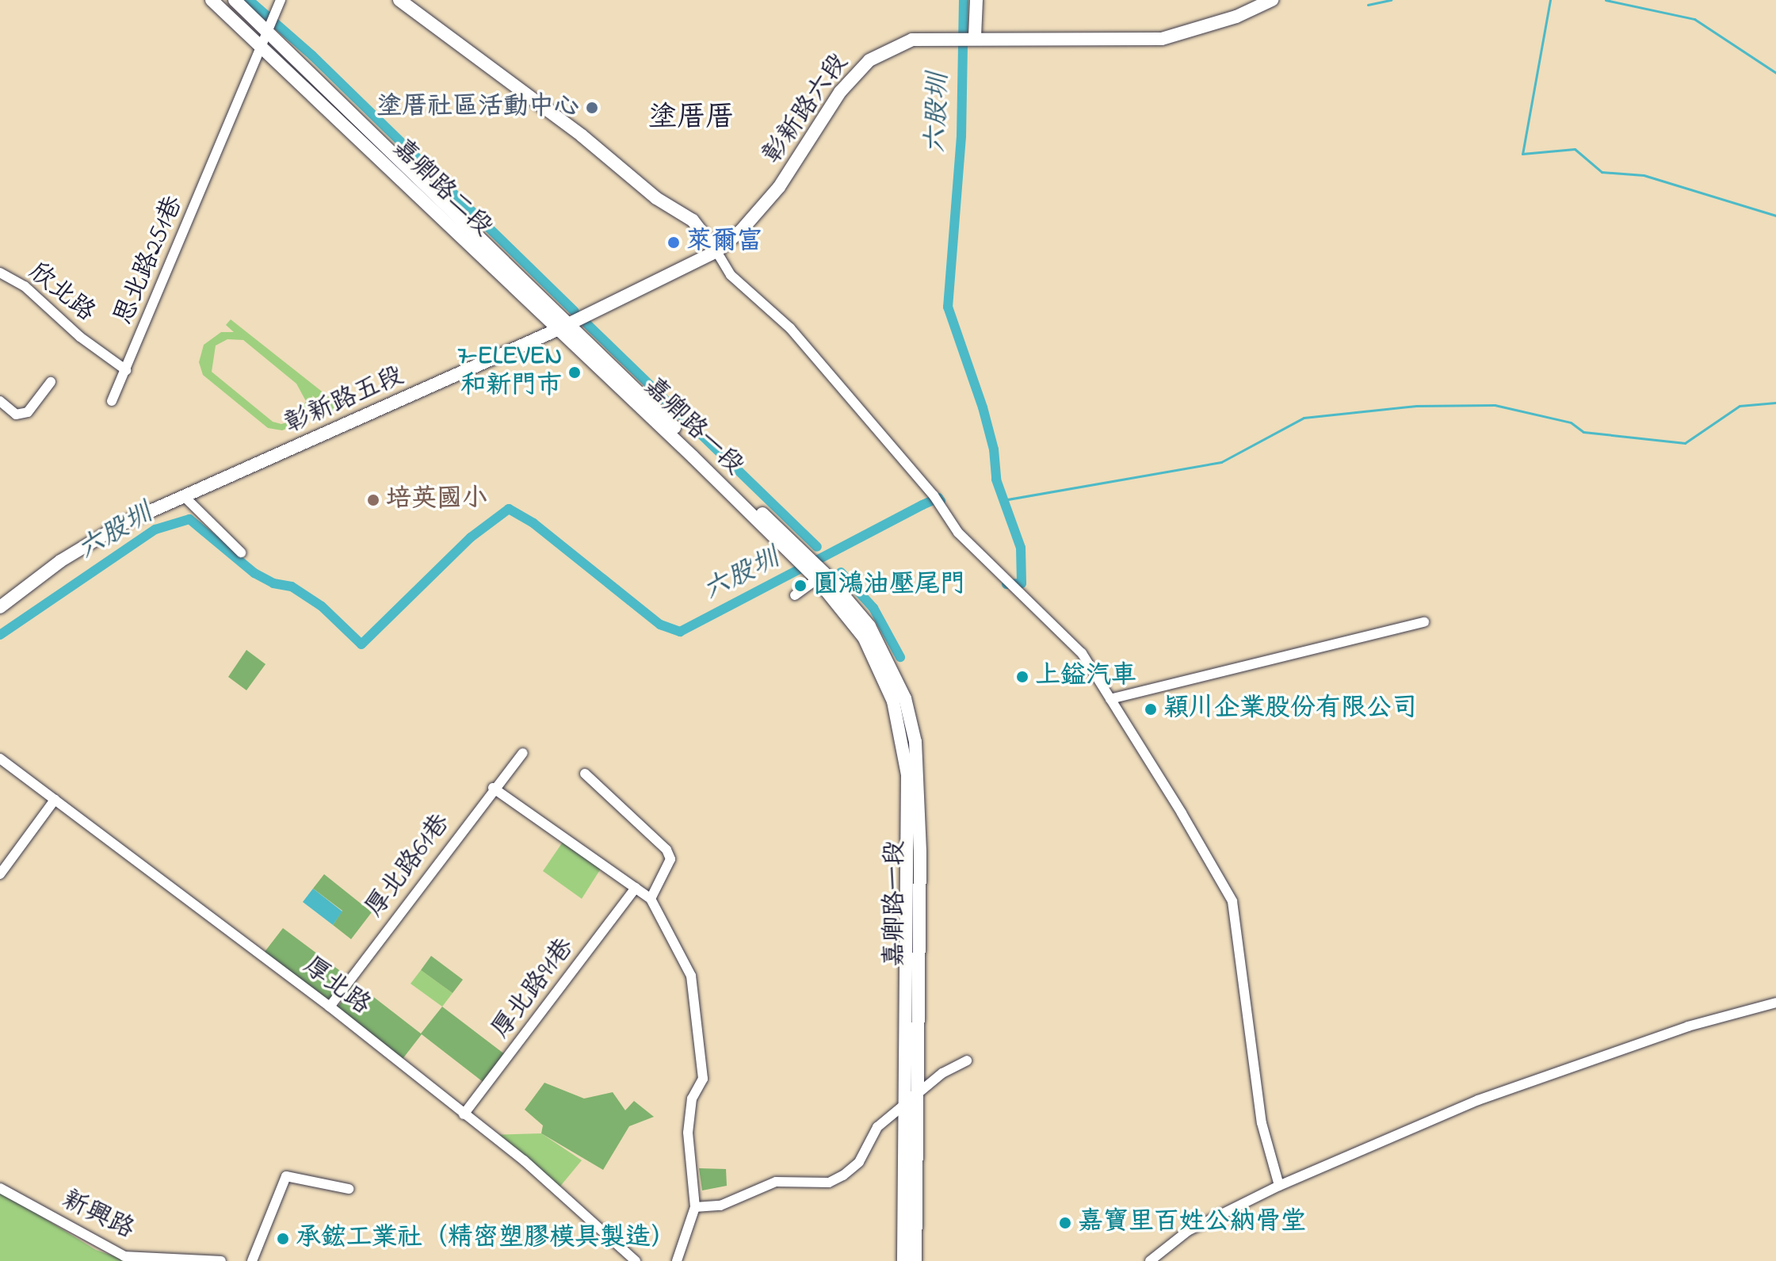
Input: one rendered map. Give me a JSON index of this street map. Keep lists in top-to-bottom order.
{
  "streets": {
    "street": [
      "彰新路六段",
      "嘉卿路二段",
      "思北路251巷",
      "欣北路",
      "彰新路五段",
      "嘉卿路一段",
      "厚北路61巷",
      "厚北路",
      "厚北路91巷",
      "新興路"
    ]
  },
  "crossings": [
    ["彰新路六段", "彰新路五段"],
    ["嘉卿路二段", "思北路251巷"],
    ["嘉卿路二段", "彰新路五段"],
    ["嘉卿路二段", "嘉卿路一段"],
    ["思北路251巷", "欣北路"],
    ["彰新路五段", "嘉卿路一段"],
    ["厚北路61巷", "厚北路"],
    ["厚北路", "厚北路91巷"]
  ],
  "districts": ["塗厝厝"],
  "water": ["六股圳"],
  "places": [
    "塗厝社區活動中心",
    "萊爾富",
    "7-ELEVEN 和新門市",
    "培英國小",
    "圓鴻油壓尾門",
    "上鎰汽車",
    "穎川企業股份有限公司",
    "嘉寶里百姓公納骨堂",
    "承鋐工業社（精密塑膠模具製造）"
  ]
}
